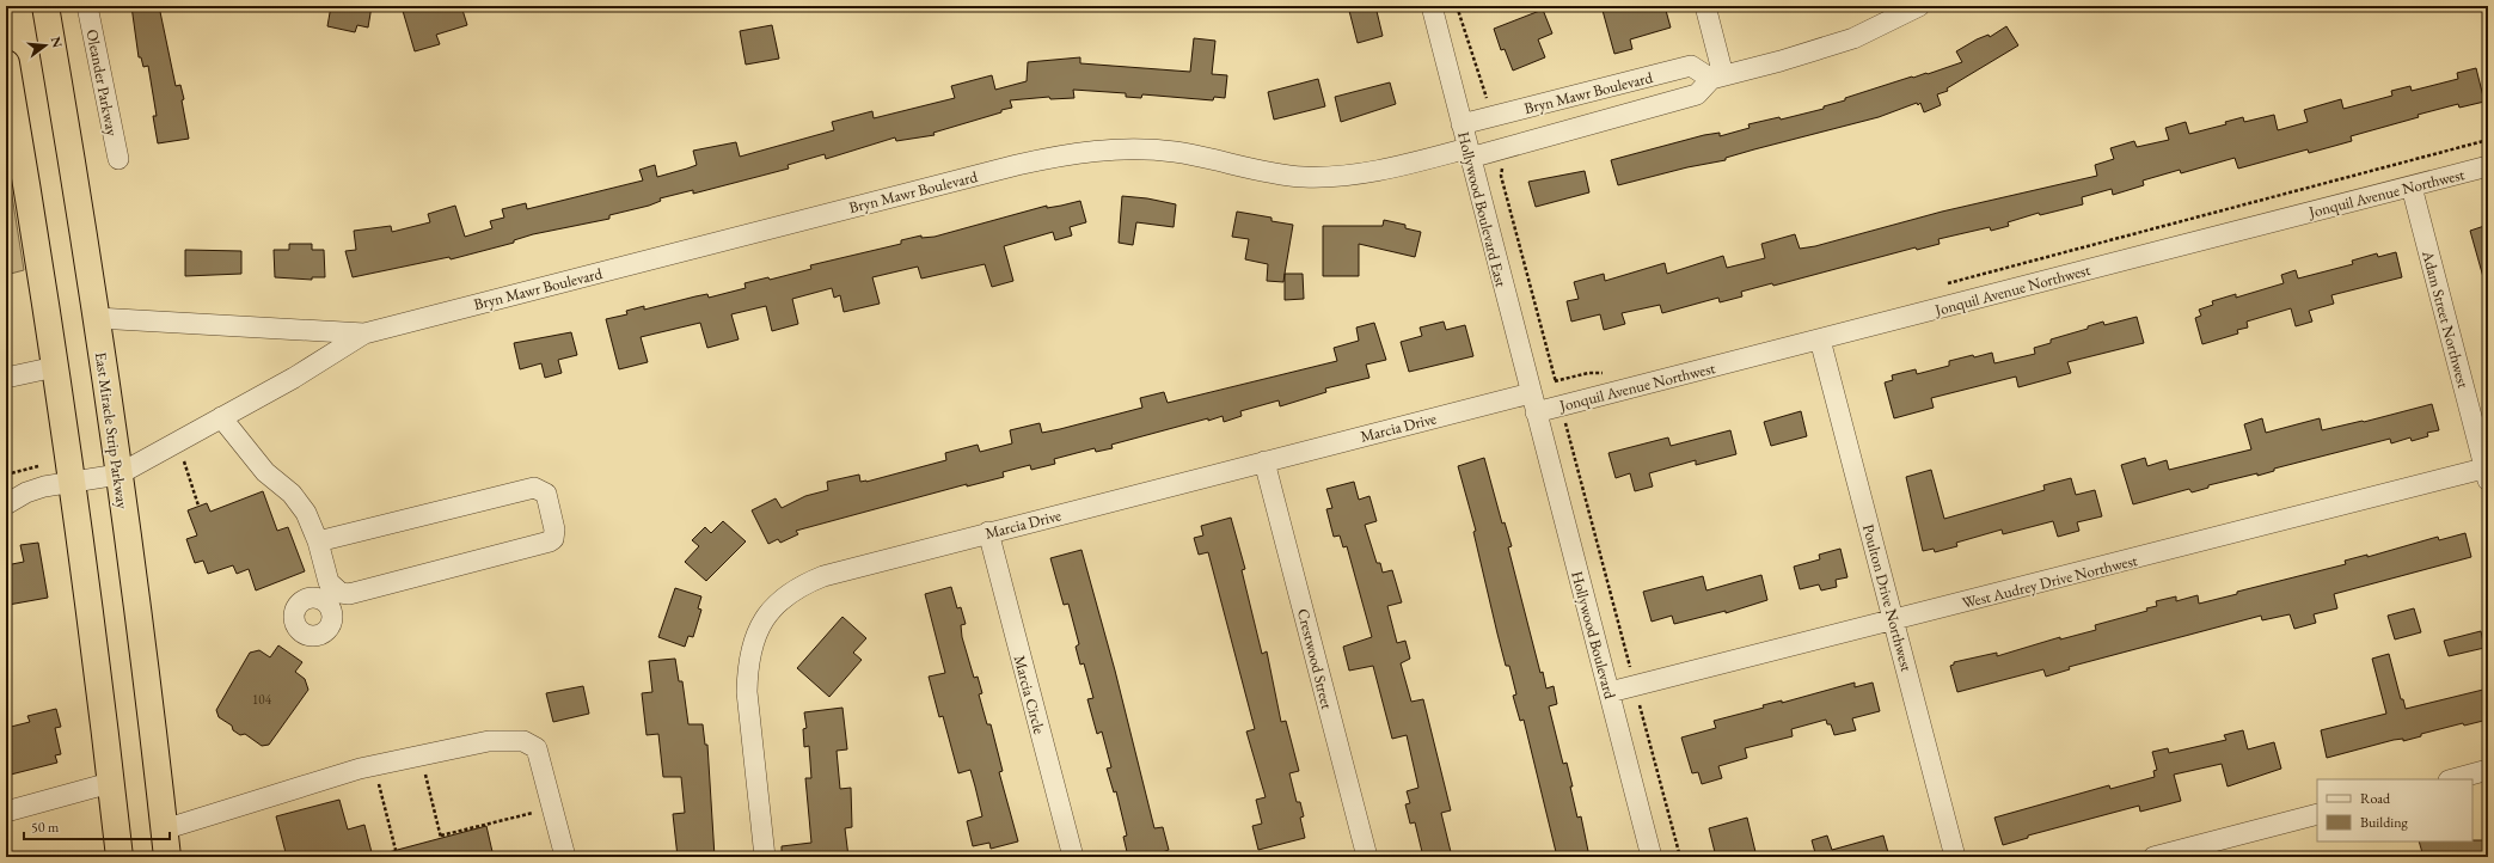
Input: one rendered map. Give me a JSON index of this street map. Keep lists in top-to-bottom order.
{
  "streets": {
    "highway": ["East Miracle Strip Parkway"],
    "street": [
      "Oleander Parkway",
      "Bryn Mawr Boulevard",
      "Jonquil Avenue Northwest",
      "Hollywood Boulevard East",
      "Adam Street Northwest",
      "Marcia Drive",
      "West Audrey Drive Northwest",
      "Poulton Drive Northwest",
      "Hollywood Boulevard",
      "Crestwood Street",
      "Marcia Circle"
    ]
  },
  "crossings": [
    ["Bryn Mawr Boulevard", "Hollywood Boulevard East"],
    ["Bryn Mawr Boulevard", "East Miracle Strip Parkway"],
    ["Jonquil Avenue Northwest", "Hollywood Boulevard East"],
    ["Jonquil Avenue Northwest", "Adam Street Northwest"],
    ["Jonquil Avenue Northwest", "Marcia Drive"],
    ["Jonquil Avenue Northwest", "Poulton Drive Northwest"],
    ["Jonquil Avenue Northwest", "Hollywood Boulevard"],
    ["Hollywood Boulevard East", "Marcia Drive"],
    ["Hollywood Boulevard East", "Hollywood Boulevard"],
    ["Adam Street Northwest", "West Audrey Drive Northwest"],
    ["Marcia Drive", "Hollywood Boulevard"],
    ["Marcia Drive", "Crestwood Street"],
    ["Marcia Drive", "Marcia Circle"],
    ["West Audrey Drive Northwest", "Poulton Drive Northwest"],
    ["West Audrey Drive Northwest", "Hollywood Boulevard"]
  ],
  "house_numbers": ["104"],
  "legend": ["Road", "Building"],
  "scale_bar": "50 m",
  "north": "right"
}
